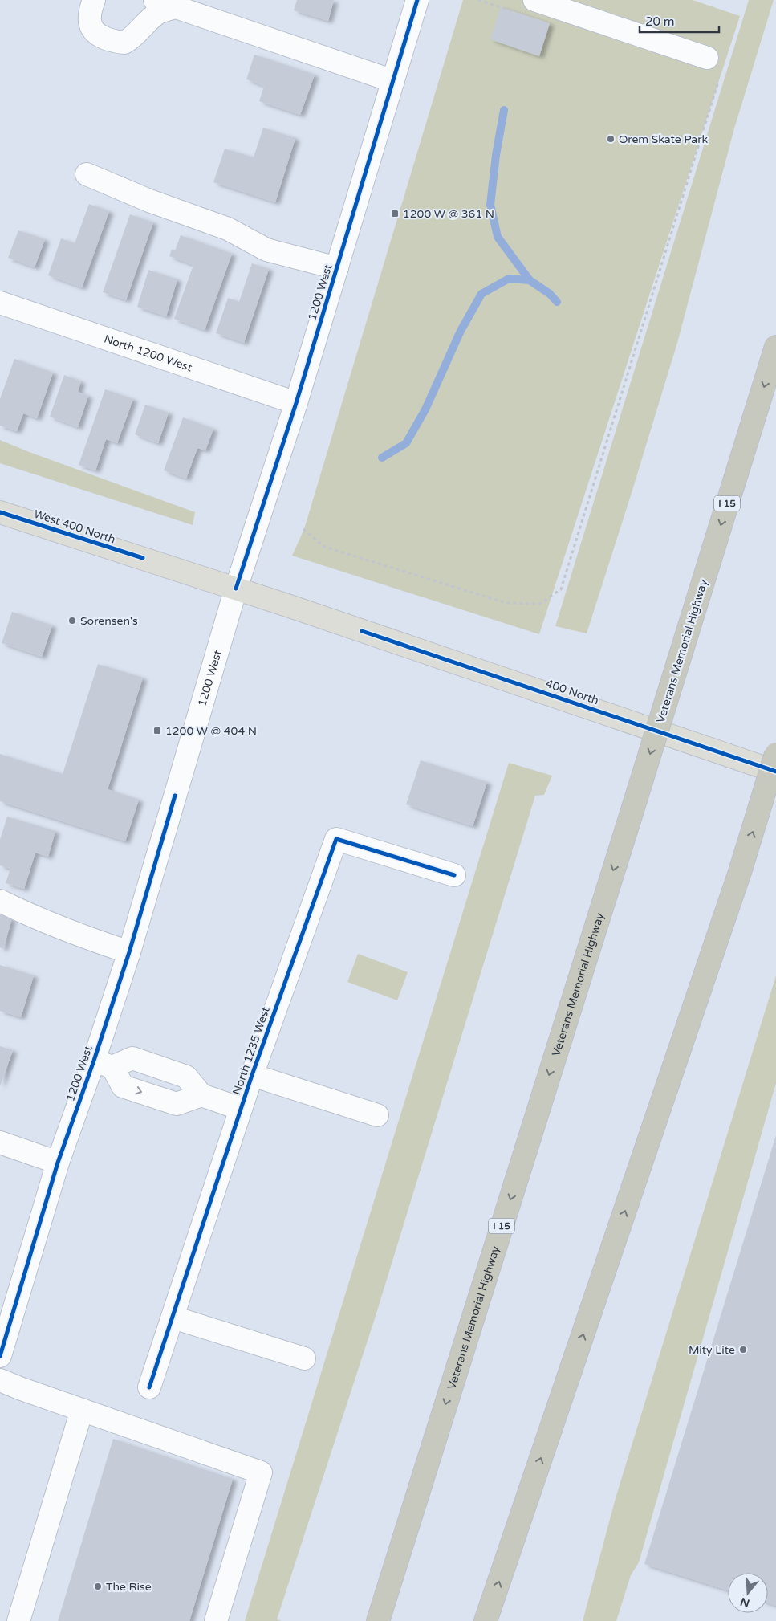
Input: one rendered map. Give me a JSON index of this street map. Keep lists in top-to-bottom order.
{
  "streets": {
    "highway": ["I 15", "Veterans Memorial Highway"],
    "main road": ["West 400 North", "400 North"],
    "street": ["1200 West", "North 1200 West", "North 1235 West"]
  },
  "crossings": [
    ["1200 West", "North 1200 West"],
    ["1200 West", "West 400 North"],
    ["1200 West", "400 North"],
    ["West 400 North", "400 North"]
  ],
  "places": {
    "other": [
      "Orem Skate Park",
      "Sorensen's",
      "Mity Lite",
      "The Rise"
    ],
    "transit": ["1200 W @ 361 N", "1200 W @ 404 N"]
  },
  "scale_bar": "20 m",
  "north": "bottom"
}
